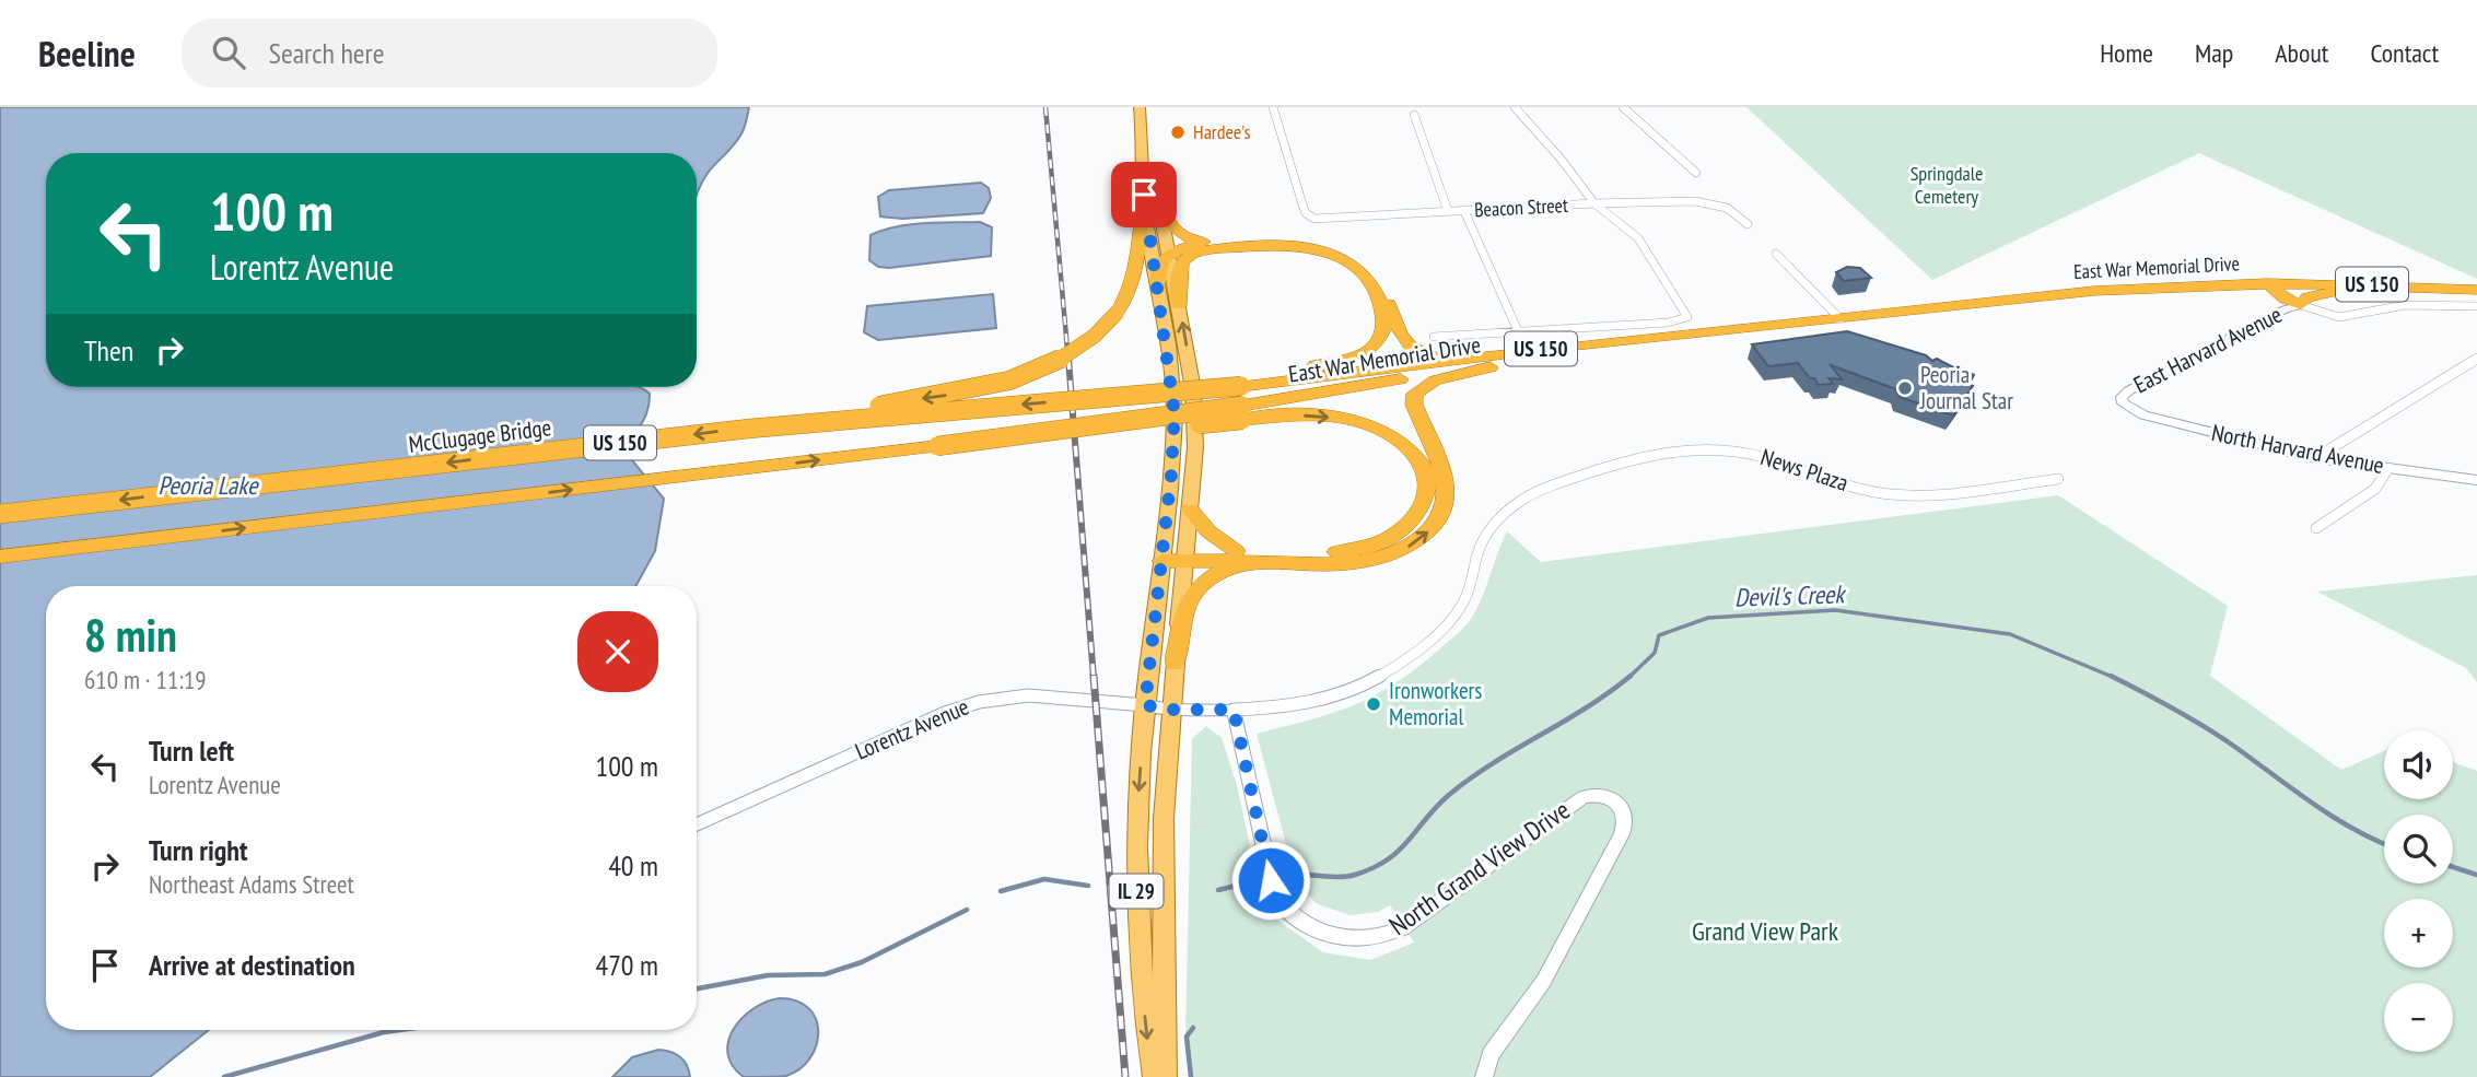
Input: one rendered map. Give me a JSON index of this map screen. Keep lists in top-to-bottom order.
{
  "streets": {
    "highway": ["East War Memorial Drive", "US 150", "McClugage Bridge"],
    "main road": ["IL 29"],
    "street": [
      "Beacon Street",
      "East Harvard Avenue",
      "North Harvard Avenue",
      "News Plaza",
      "Lorentz Avenue",
      "North Grand View Drive"
    ]
  },
  "crossings": [
    ["East War Memorial Drive", "US 150"],
    ["East War Memorial Drive", "McClugage Bridge"],
    ["East Harvard Avenue", "North Harvard Avenue"],
    ["News Plaza", "Lorentz Avenue"],
    ["Lorentz Avenue", "North Grand View Drive"],
    ["Lorentz Avenue", "IL 29"]
  ],
  "water": ["Peoria Lake", "Devil's Creek"],
  "parks": ["Springdale Cemetery", "Grand View Park"],
  "places": ["Hardee's", "Peoria Journal Star", "Ironworkers Memorial"],
  "page": {
    "header": "Beeline",
    "search": "Search here",
    "nav": [
      "Home",
      "Map",
      "About",
      "Contact"
    ],
    "turn": ["100 m", "Lorentz Avenue"],
    "then": "Then",
    "heading": ["8 min", "610 m · 11:19"],
    "list": [
      {
        "name": "Turn left",
        "note": "Lorentz Avenue",
        "value": "100 m"
      },
      {
        "name": "Turn right",
        "note": "Northeast Adams Street",
        "value": "40 m"
      },
      {
        "name": "Arrive at destination",
        "value": "470 m"
      }
    ],
    "map_buttons": ["+", "−"]
  }
}
